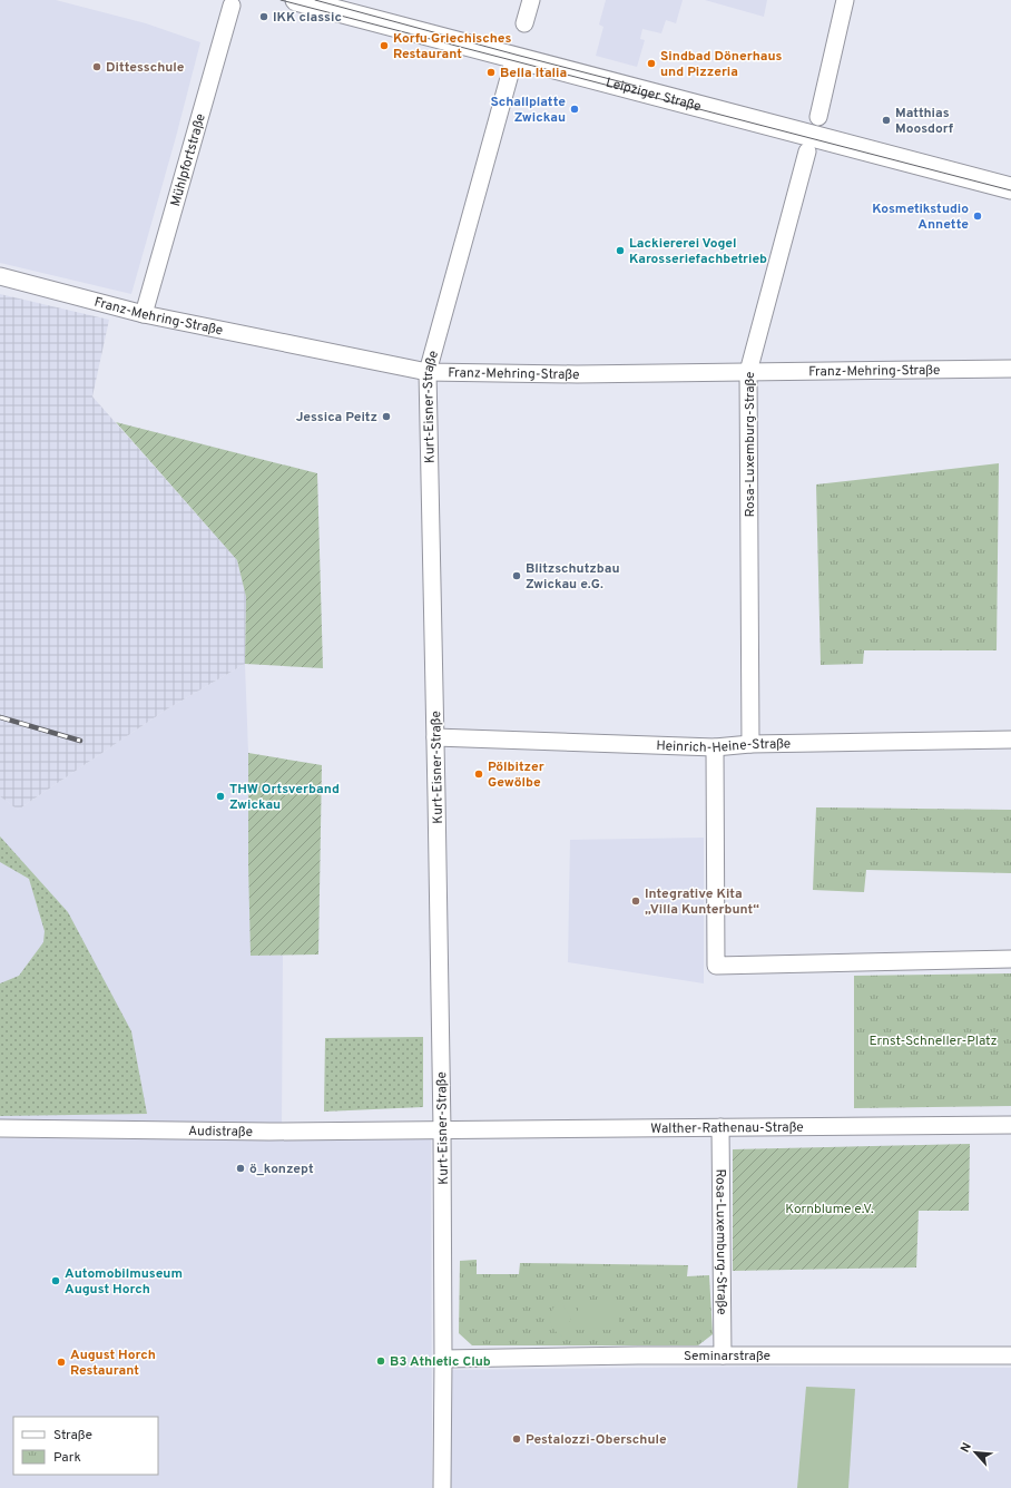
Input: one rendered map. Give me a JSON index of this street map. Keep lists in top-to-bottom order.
{
  "streets": {
    "street": [
      "Leipziger Straße",
      "Mühlpfortstraße",
      "Franz-Mehring-Straße",
      "Kurt-Eisner-Straße",
      "Rosa-Luxemburg-Straße",
      "Heinrich-Heine-Straße",
      "Walther-Rathenau-Straße",
      "Audistraße",
      "Seminarstraße"
    ]
  },
  "crossings": [
    ["Leipziger Straße", "Kurt-Eisner-Straße"],
    ["Mühlpfortstraße", "Franz-Mehring-Straße"],
    ["Franz-Mehring-Straße", "Kurt-Eisner-Straße"],
    ["Franz-Mehring-Straße", "Rosa-Luxemburg-Straße"],
    ["Kurt-Eisner-Straße", "Heinrich-Heine-Straße"],
    ["Kurt-Eisner-Straße", "Walther-Rathenau-Straße"],
    ["Kurt-Eisner-Straße", "Audistraße"],
    ["Kurt-Eisner-Straße", "Seminarstraße"],
    ["Rosa-Luxemburg-Straße", "Heinrich-Heine-Straße"],
    ["Rosa-Luxemburg-Straße", "Walther-Rathenau-Straße"],
    ["Rosa-Luxemburg-Straße", "Seminarstraße"],
    ["Walther-Rathenau-Straße", "Audistraße"]
  ],
  "parks": ["Ernst-Schneller-Platz", "Kornblume e.V."],
  "places": [
    "IKK classic",
    "Korfu Griechisches Restaurant",
    "Sindbad Dönerhaus und Pizzeria",
    "Dittesschule",
    "Bella Italia",
    "Schallplatte Zwickau",
    "Matthias Moosdorf",
    "Kosmetikstudio Annette",
    "Lackiererei Vogel Karosseriefachbetrieb",
    "Jessica Peitz",
    "Blitzschutzbau Zwickau e.G.",
    "Pölbitzer Gewölbe",
    "THW Ortsverband Zwickau",
    "Integrative Kita „Villa Kunterbunt“",
    "ö_konzept",
    "Automobilmuseum August Horch",
    "B3 Athletic Club",
    "August Horch Restaurant",
    "Pestalozzi-Oberschule"
  ],
  "legend": ["Straße", "Park"],
  "north": "top left"
}
